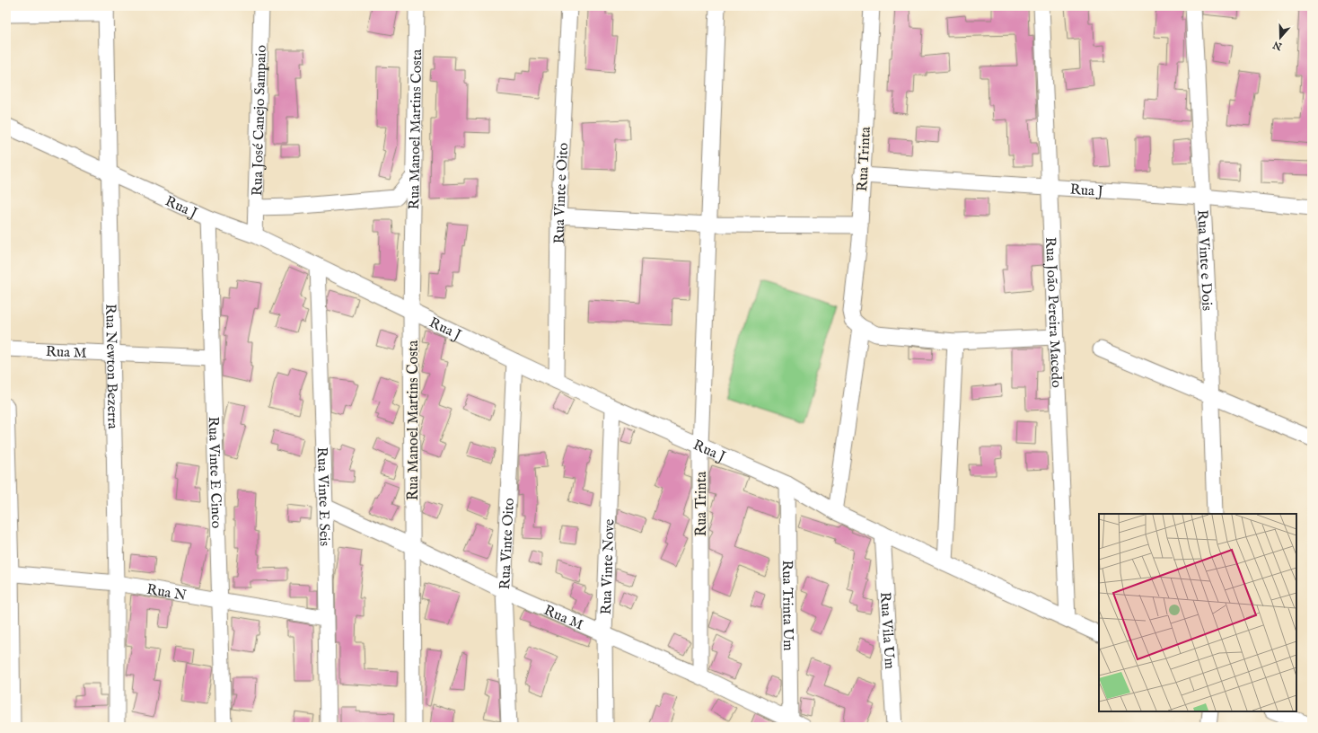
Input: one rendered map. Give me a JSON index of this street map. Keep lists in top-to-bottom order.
{
  "streets": {
    "street": [
      "Rua José Canejo Sampaio",
      "Rua Manoel Martins Costa",
      "Rua Trinta",
      "Rua J",
      "Rua Vinte e Oito",
      "Rua Vinte e Dois",
      "Rua João Pereira Macedo",
      "Rua M",
      "Rua Newton Bezerra",
      "Rua Vinte E Cinco",
      "Rua Vinte E Seis",
      "Rua Vinte Oito",
      "Rua Vinte Nove",
      "Rua N",
      "Rua Trinta Um",
      "Rua Vila Um"
    ]
  },
  "crossings": [
    ["Rua José Canejo Sampaio", "Rua J"],
    ["Rua Manoel Martins Costa", "Rua J"],
    ["Rua Manoel Martins Costa", "Rua M"],
    ["Rua Trinta", "Rua J"],
    ["Rua Trinta", "Rua M"],
    ["Rua J", "Rua Vinte e Oito"],
    ["Rua J", "Rua Vinte e Dois"],
    ["Rua J", "Rua João Pereira Macedo"],
    ["Rua J", "Rua Newton Bezerra"],
    ["Rua J", "Rua Vinte E Cinco"],
    ["Rua J", "Rua Vinte E Seis"],
    ["Rua J", "Rua Vinte Oito"],
    ["Rua J", "Rua Vinte Nove"],
    ["Rua J", "Rua Trinta Um"],
    ["Rua J", "Rua Vila Um"],
    ["Rua M", "Rua Newton Bezerra"],
    ["Rua M", "Rua Vinte E Cinco"],
    ["Rua M", "Rua Vinte E Seis"],
    ["Rua M", "Rua Vinte Oito"],
    ["Rua M", "Rua Vinte Nove"],
    ["Rua M", "Rua Trinta Um"],
    ["Rua Newton Bezerra", "Rua N"],
    ["Rua Vinte E Cinco", "Rua N"],
    ["Rua Vinte E Seis", "Rua N"]
  ],
  "north": "bottom"
}
